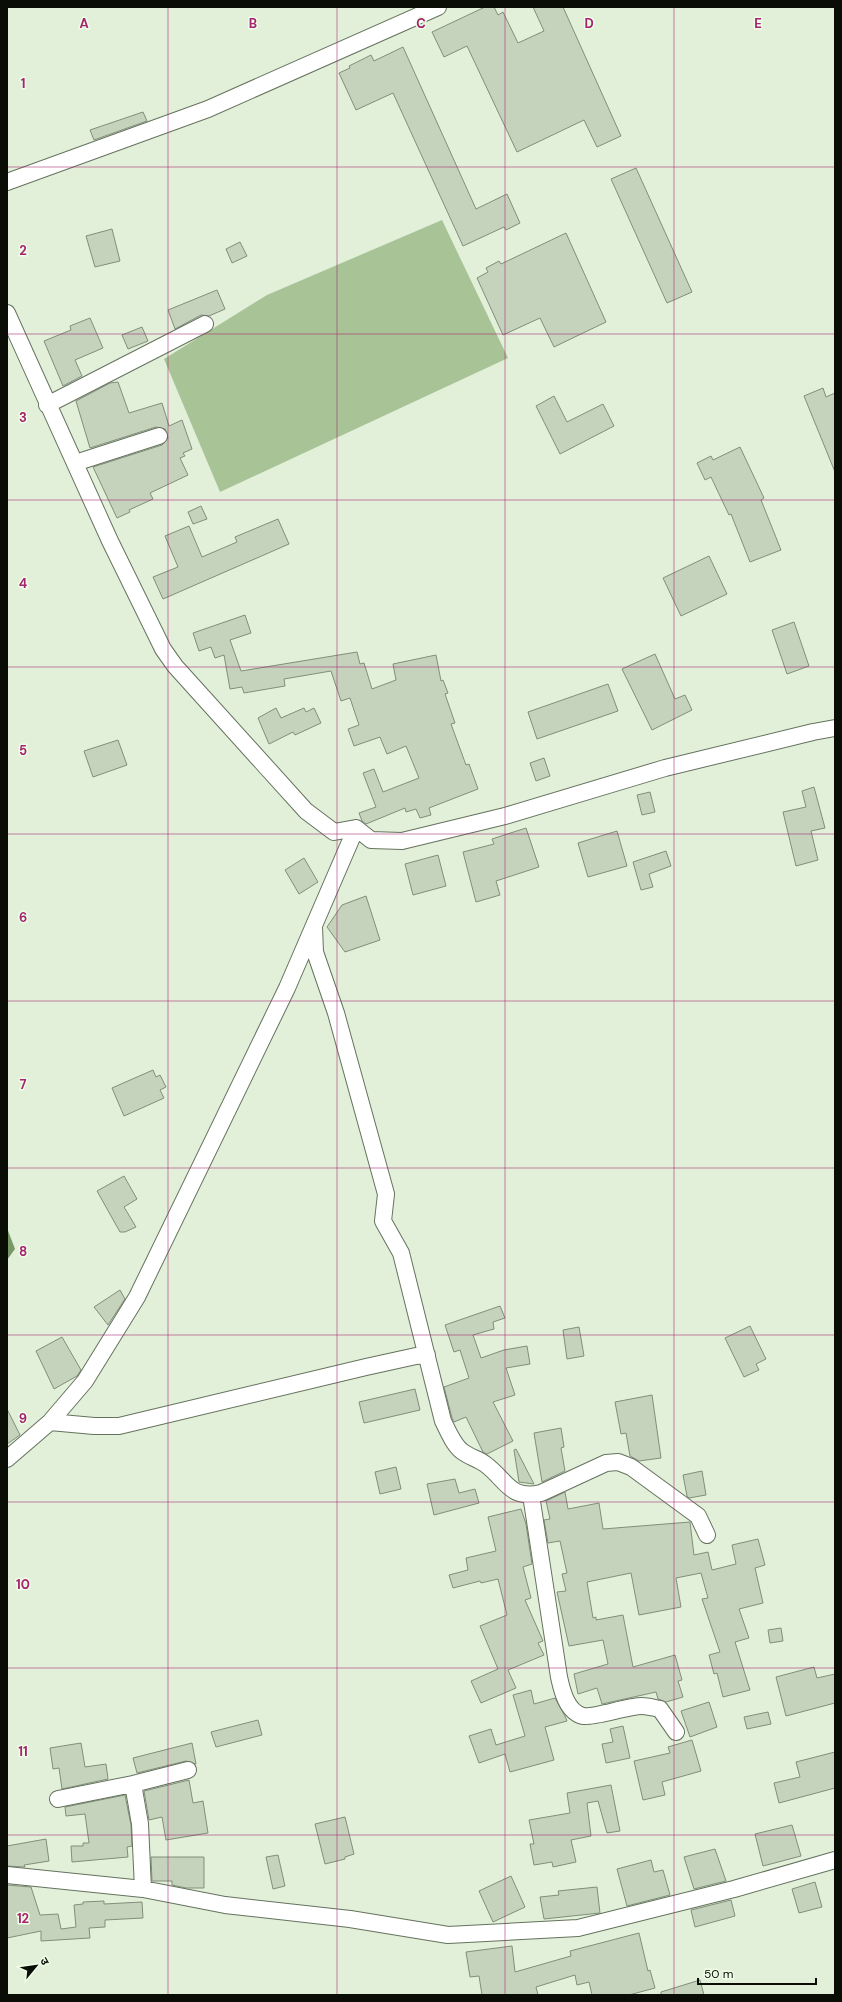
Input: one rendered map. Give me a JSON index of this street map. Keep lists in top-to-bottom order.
{
  "scale_bar": "50 m",
  "north": "top right",
  "grid": {
    "columns": [
      "A",
      "B",
      "C",
      "D",
      "E"
    ],
    "rows": [
      "1",
      "2",
      "3",
      "4",
      "5",
      "6",
      "7",
      "8",
      "9",
      "10",
      "11",
      "12"
    ]
  }
}
